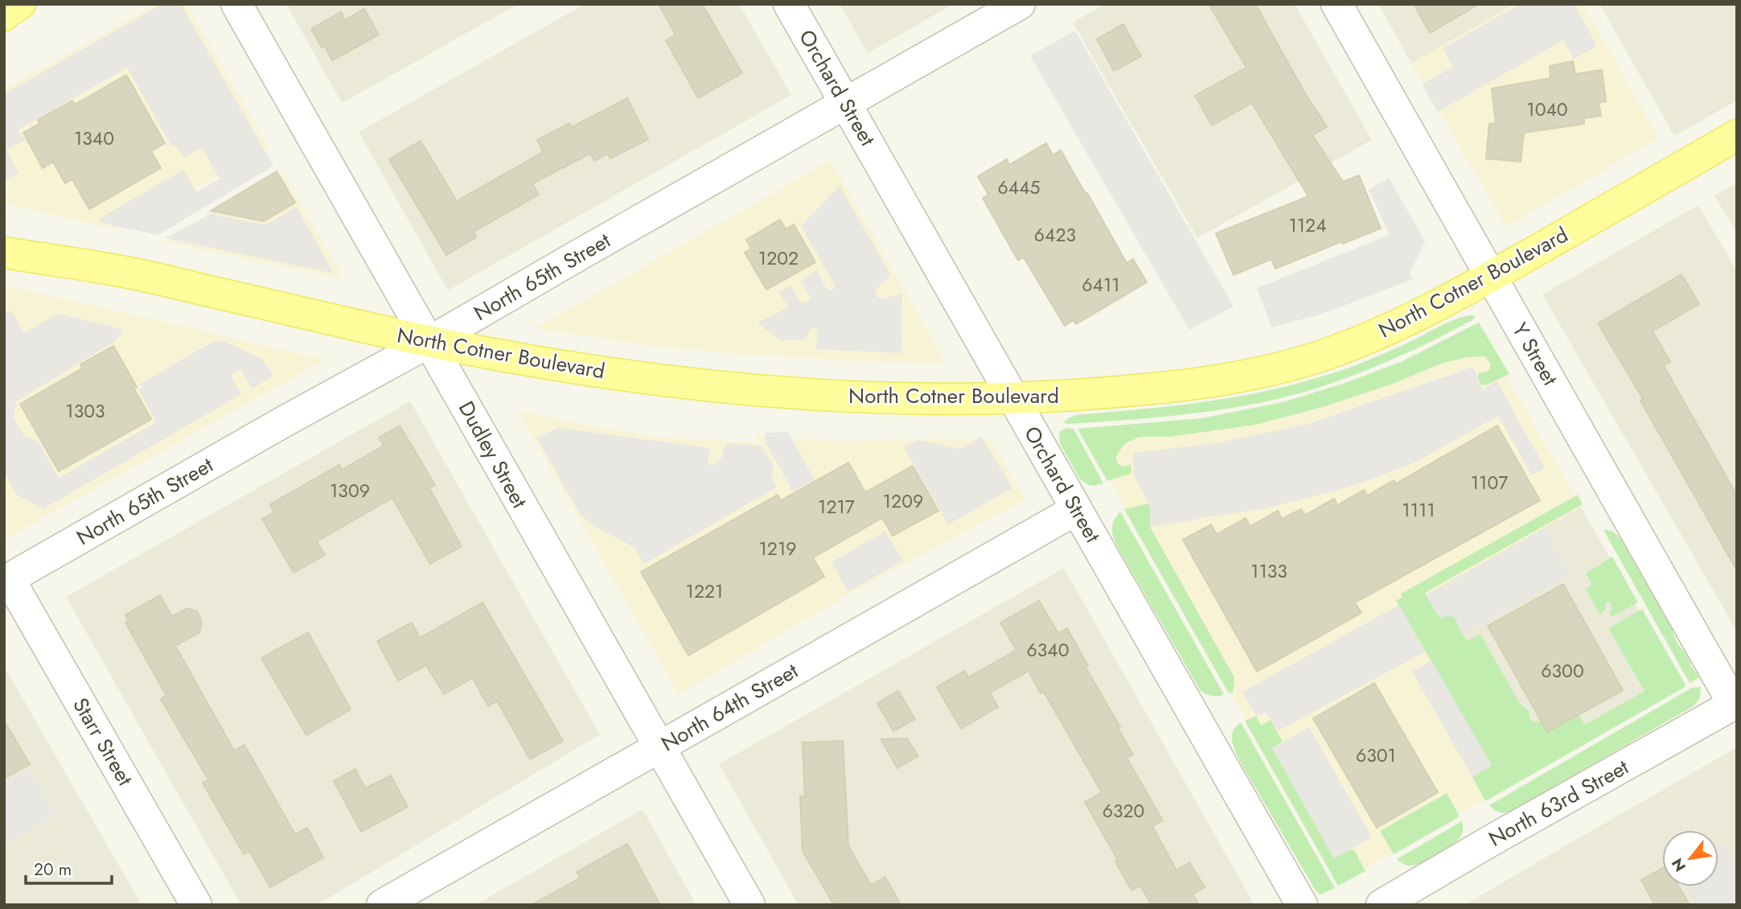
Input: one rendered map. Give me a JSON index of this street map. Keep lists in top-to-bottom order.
{
  "streets": {
    "main road": ["North Cotner Boulevard"],
    "street": [
      "Orchard Street",
      "North 65th Street",
      "Y Street",
      "Dudley Street",
      "North 64th Street",
      "Starr Street",
      "North 63rd Street"
    ]
  },
  "crossings": [
    ["Orchard Street", "North 65th Street"],
    ["Orchard Street", "North Cotner Boulevard"],
    ["Orchard Street", "North 64th Street"],
    ["North 65th Street", "North Cotner Boulevard"],
    ["North 65th Street", "Dudley Street"],
    ["North 65th Street", "Starr Street"],
    ["North Cotner Boulevard", "Y Street"],
    ["North Cotner Boulevard", "Dudley Street"],
    ["Y Street", "North 63rd Street"],
    ["Dudley Street", "North 64th Street"]
  ],
  "house_numbers": [
    "1040",
    "1340",
    "6445",
    "1124",
    "6423",
    "1202",
    "6411",
    "1303",
    "1107",
    "1309",
    "1209",
    "1217",
    "1111",
    "1219",
    "1133",
    "1221",
    "6340",
    "6300",
    "6301",
    "6320"
  ],
  "scale_bar": "20 m",
  "north": "bottom left"
}
